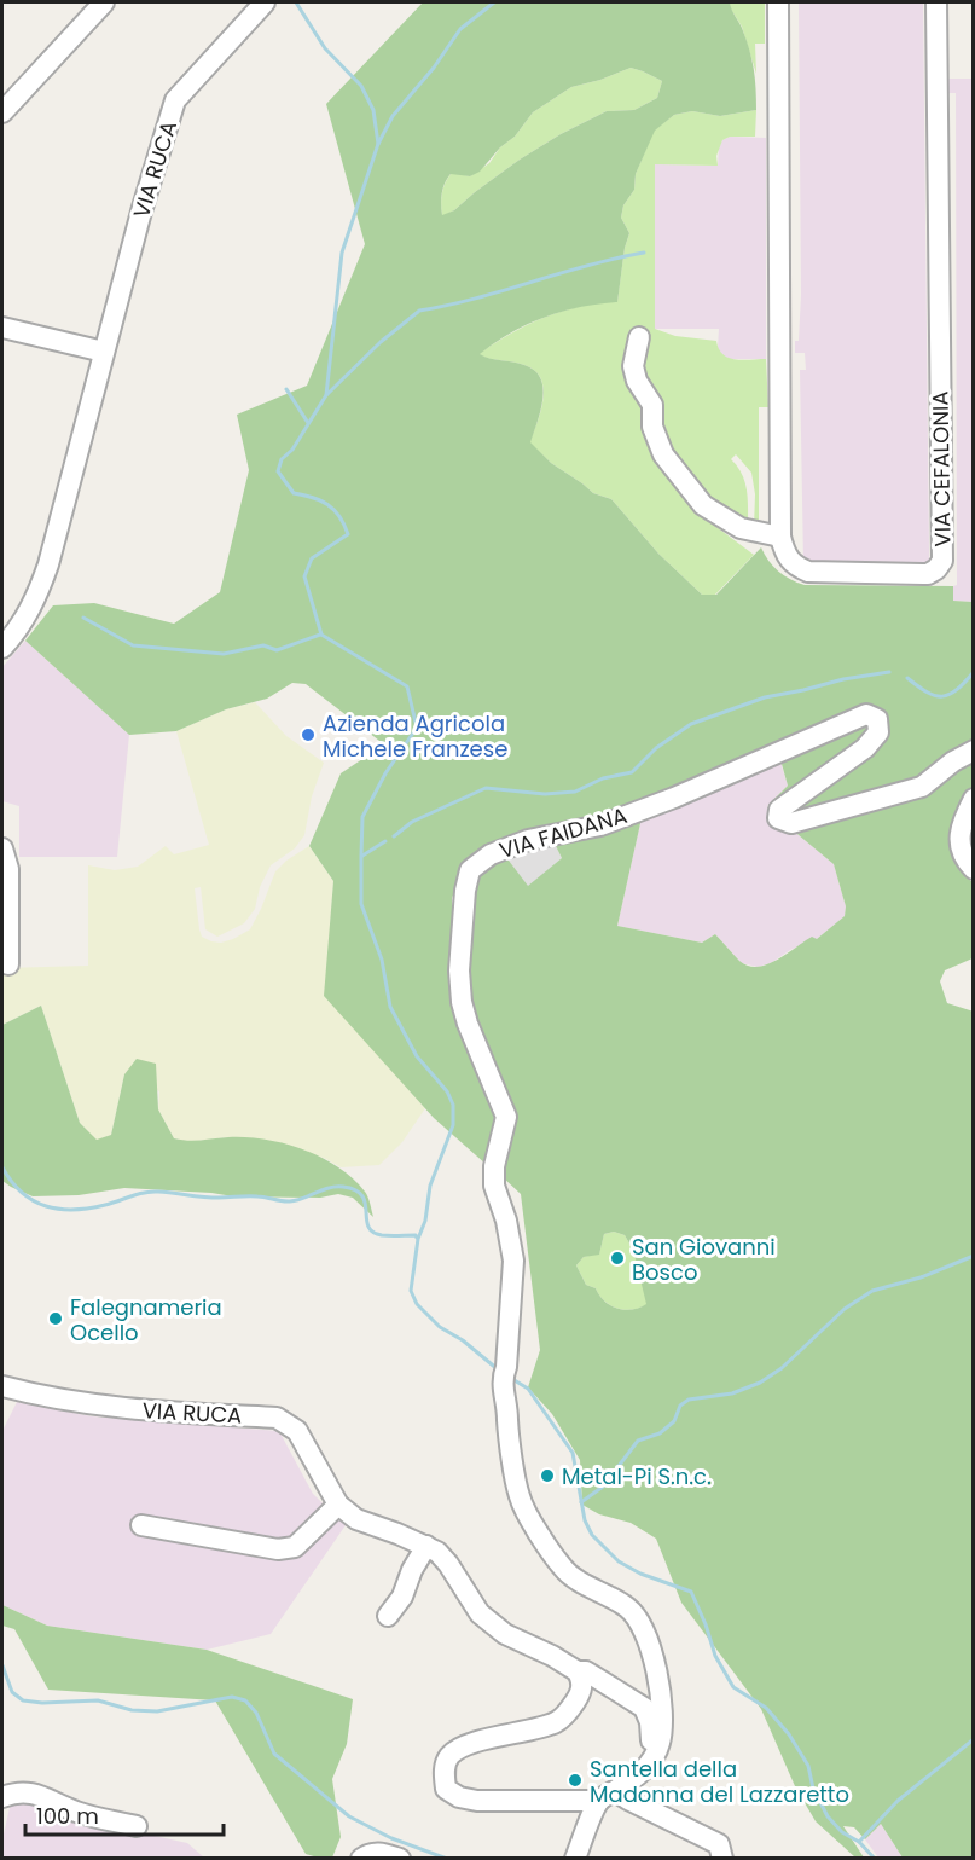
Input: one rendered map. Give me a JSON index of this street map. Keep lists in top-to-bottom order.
{
  "streets": {
    "street": ["VIA RUCA", "VIA CEFALONIA", "VIA FAIDANA"]
  },
  "crossings": [
    ["VIA RUCA", "VIA FAIDANA"]
  ],
  "places": [
    "Azienda Agricola Michele Franzese",
    "San Giovanni Bosco",
    "Falegnameria Ocello",
    "Metal-Pi S.n.c.",
    "Santella della Madonna del Lazzaretto"
  ],
  "scale_bar": "100 m"
}
